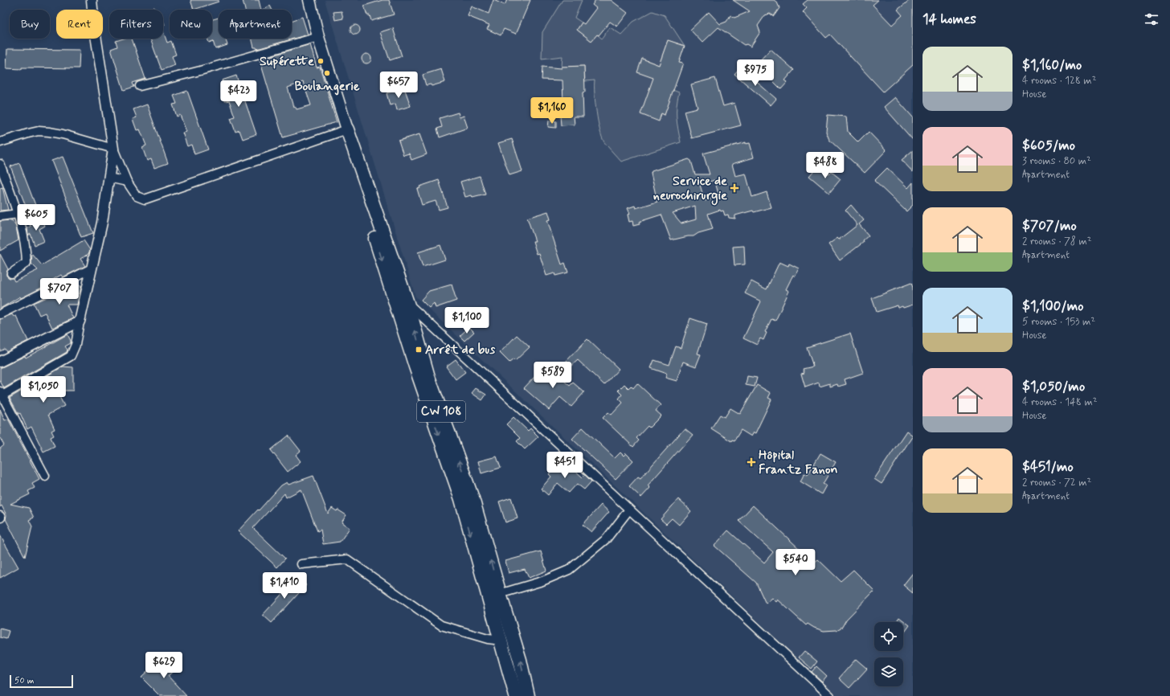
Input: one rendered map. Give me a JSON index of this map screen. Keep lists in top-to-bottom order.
{
  "streets": {
    "highway": ["CW 108"]
  },
  "places": {
    "other": ["Supérette", "Boulangerie"],
    "health": ["Service de neurochirurgie", "Hôpital Frantz Fanon"],
    "transit": ["Arrêt de bus"]
  },
  "scale_bar": "50 m",
  "page": {
    "heading": "14 homes",
    "chip": [
      "Buy",
      "Rent",
      "Filters",
      "New",
      "Apartment"
    ],
    "list": [
      {
        "name": "$1,160/mo",
        "note": "4 rooms · 128 m² · House"
      },
      {
        "name": "$605/mo",
        "note": "3 rooms · 80 m² · Apartment"
      },
      {
        "name": "$707/mo",
        "note": "2 rooms · 78 m² · Apartment"
      },
      {
        "name": "$1,100/mo",
        "note": "5 rooms · 153 m² · House"
      },
      {
        "name": "$1,050/mo",
        "note": "4 rooms · 148 m² · House"
      },
      {
        "name": "$451/mo",
        "note": "2 rooms · 72 m² · Apartment"
      }
    ],
    "price": [
      "$975",
      "$657",
      "$423",
      "$1,160",
      "$488",
      "$605",
      "$707",
      "$1,100",
      "$589",
      "$1,050",
      "$451",
      "$540",
      "$1,410",
      "$629"
    ],
    "scale": "50 m"
  }
}
